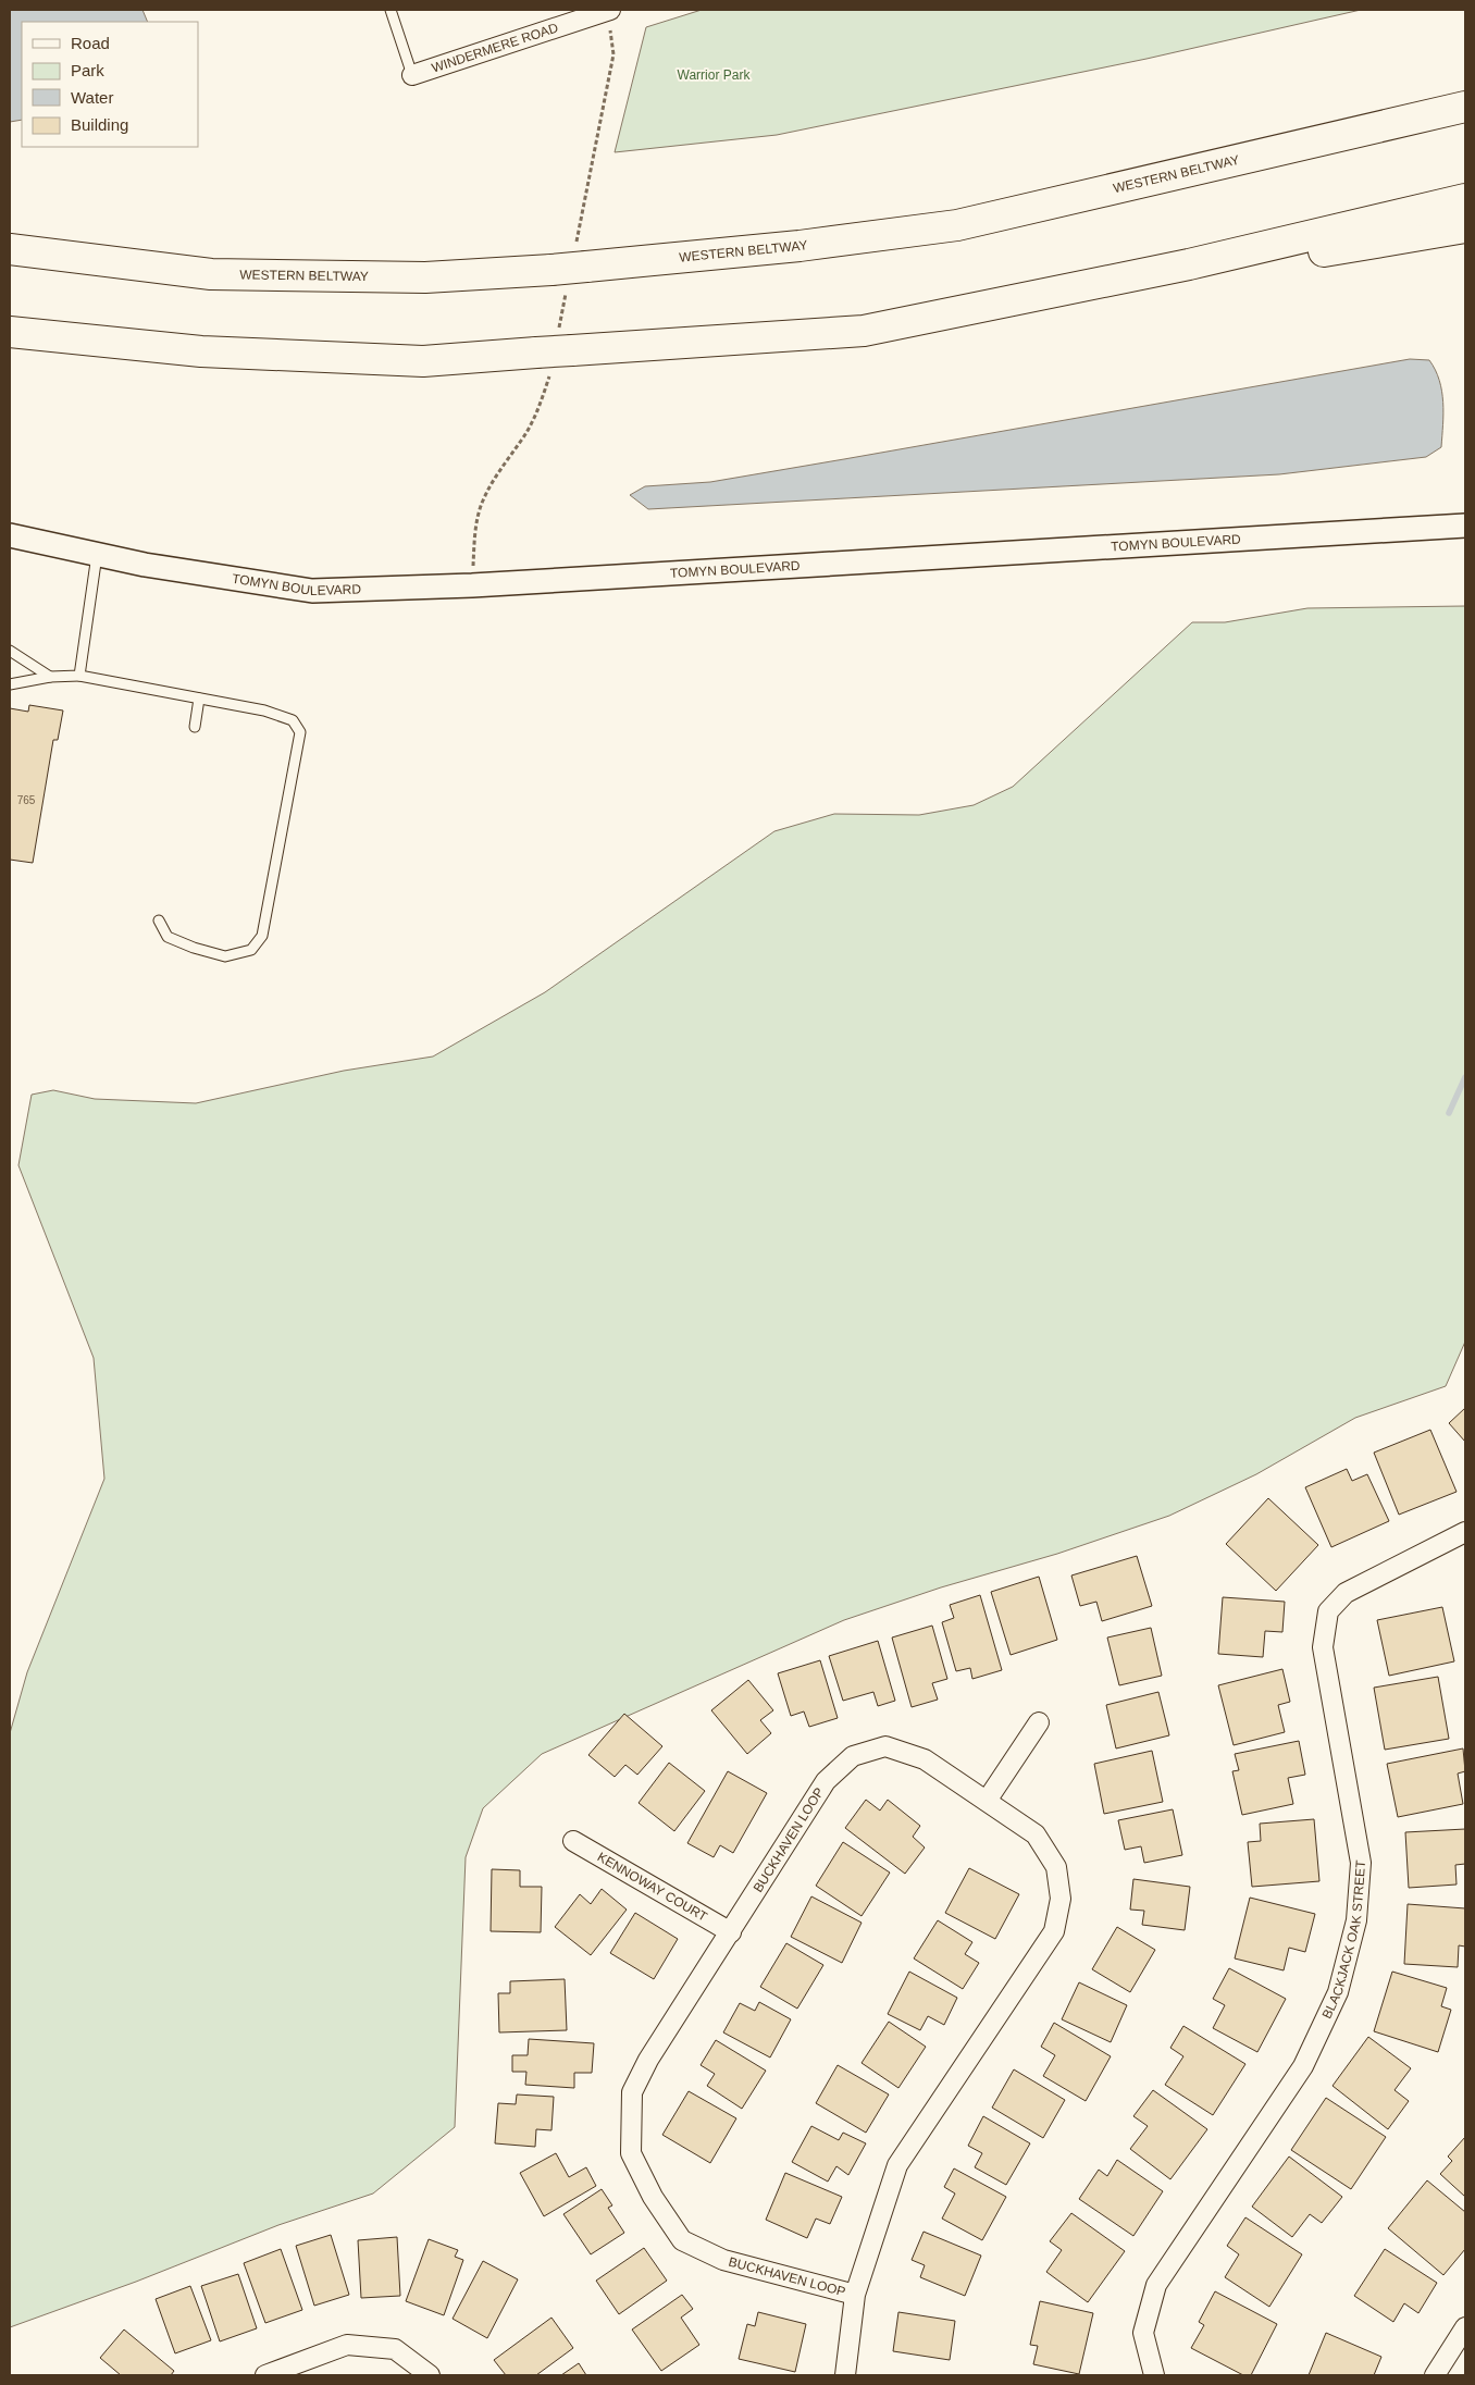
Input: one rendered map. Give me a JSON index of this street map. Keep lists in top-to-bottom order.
{
  "streets": {
    "highway": ["WESTERN BELTWAY"],
    "street": [
      "WINDERMERE ROAD",
      "TOMYN BOULEVARD",
      "BUCKHAVEN LOOP",
      "KENNOWAY COURT",
      "BLACKJACK OAK STREET"
    ]
  },
  "crossings": [
    ["BUCKHAVEN LOOP", "KENNOWAY COURT"]
  ],
  "parks": ["Warrior Park"],
  "house_numbers": ["765"],
  "legend": [
    "Road",
    "Park",
    "Water",
    "Building"
  ]
}
